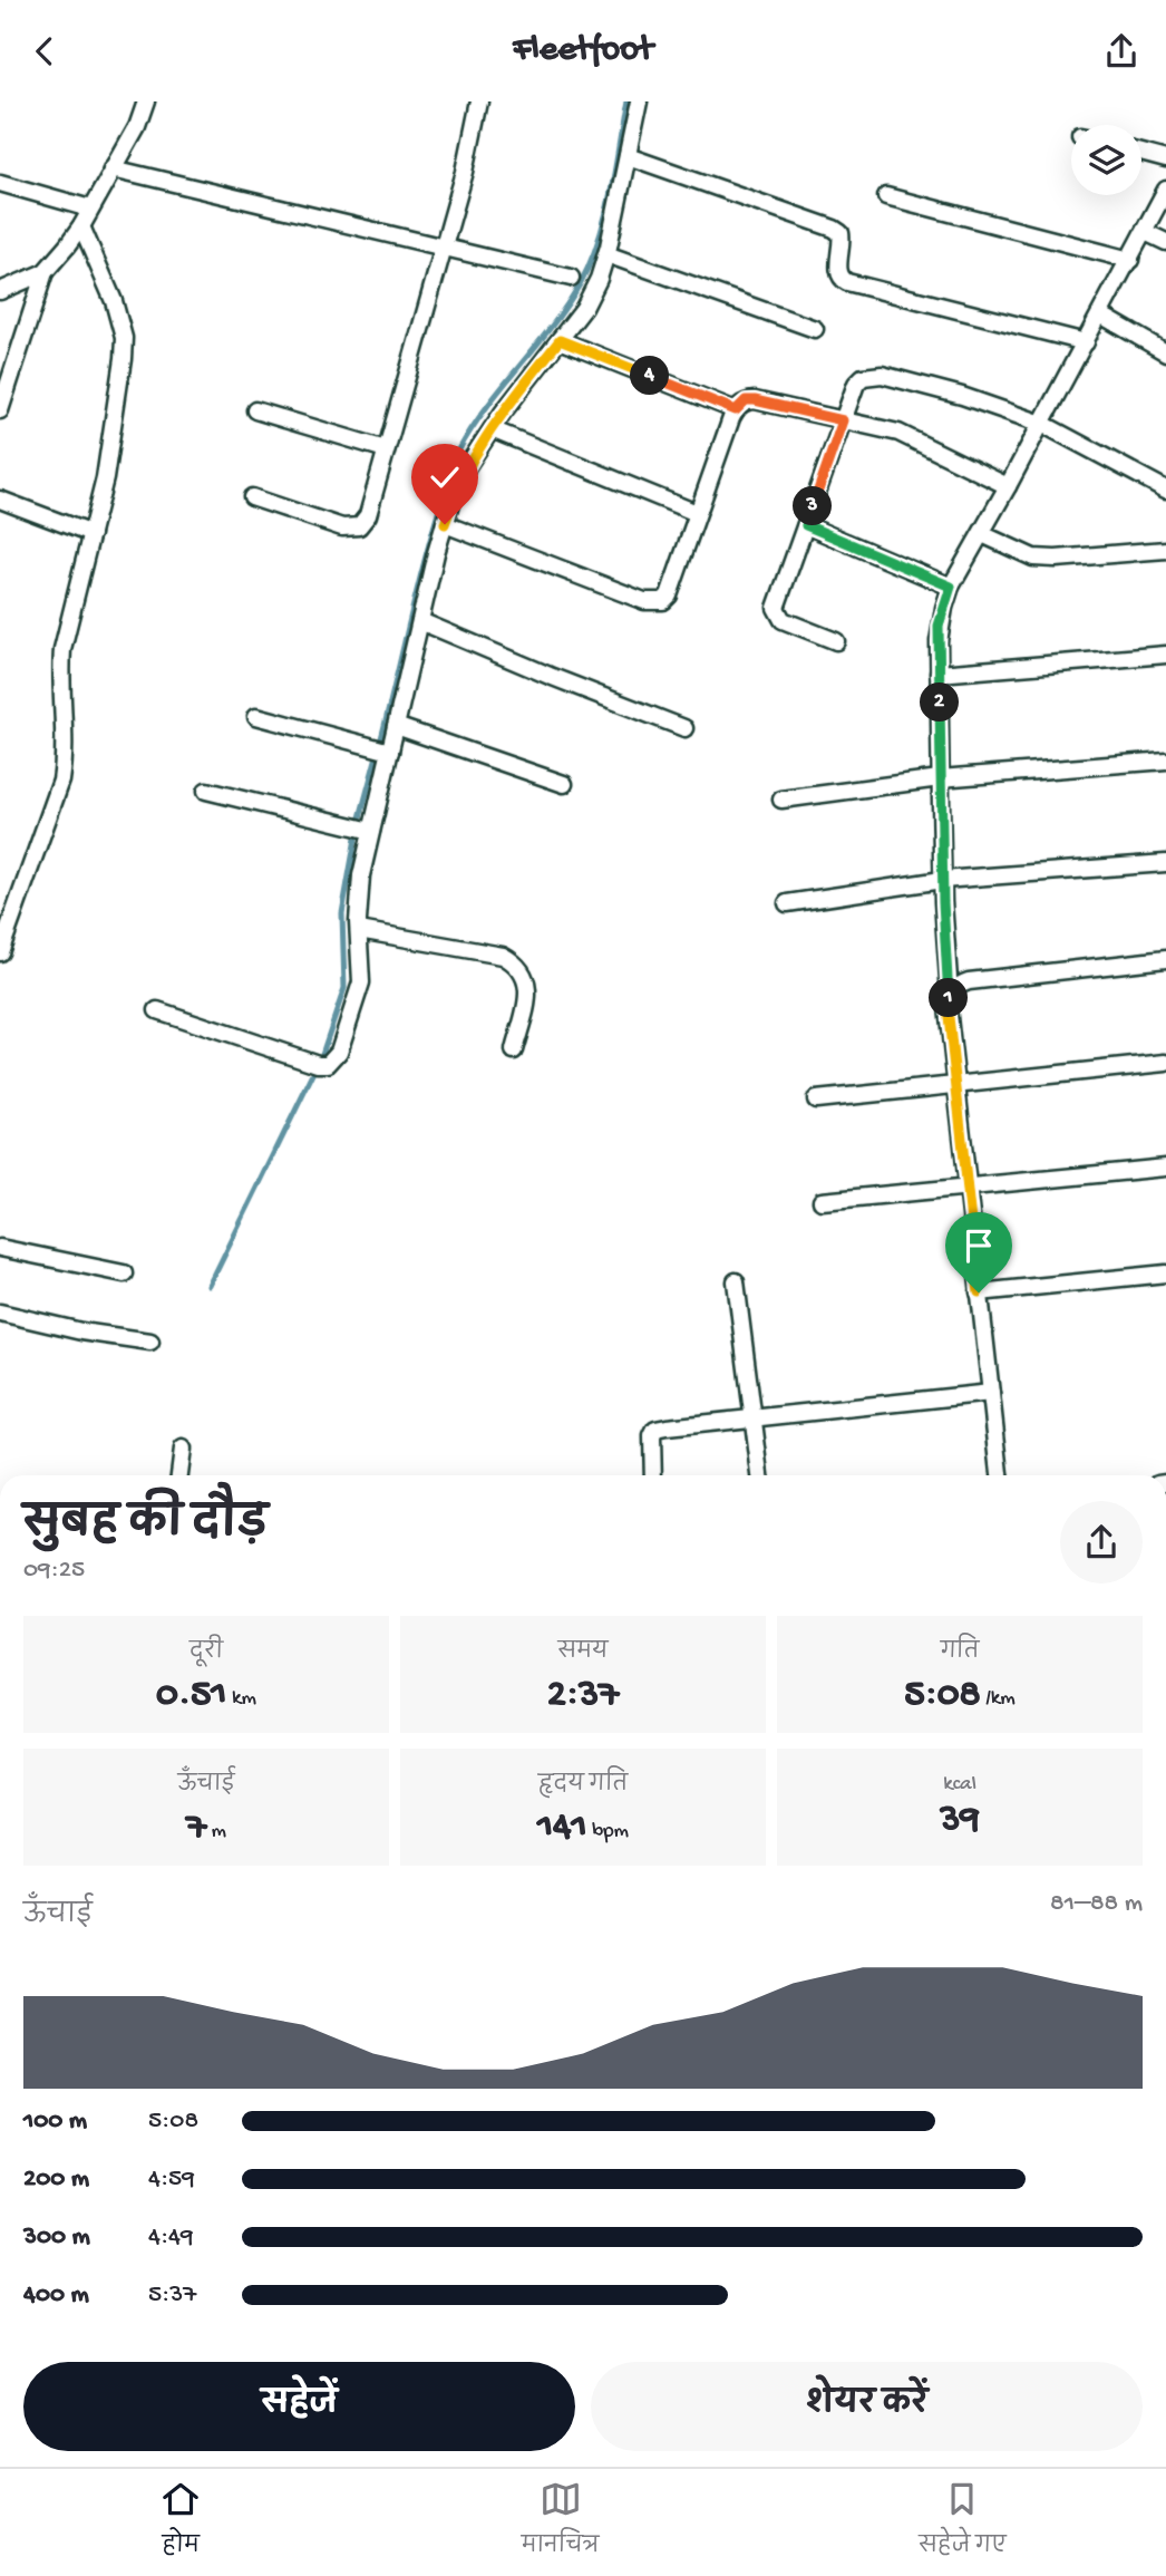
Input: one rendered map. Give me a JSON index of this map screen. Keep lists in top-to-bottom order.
{
  "page": {
    "header": "Fleetfoot",
    "pins": [
      "4",
      "3",
      "2",
      "1"
    ],
    "heading": ["सुबह की दौड़", "09:25"],
    "stats": [
      ["दूरी", "0.51 km"],
      ["समय", "2:37"],
      ["गति", "5:08 /km"],
      ["ऊँचाई", "7 m"],
      ["हृदय गति", "141 bpm"],
      ["kcal", "39"]
    ],
    "chart": ["ऊँचाई", "81–88 m"],
    "list": [
      {
        "name": "100 m",
        "note": "5:08"
      },
      {
        "name": "200 m",
        "note": "4:59"
      },
      {
        "name": "300 m",
        "note": "4:49"
      },
      {
        "name": "400 m",
        "note": "5:37"
      }
    ],
    "buttons": ["सहेजें", "शेयर करें"],
    "tabs": ["होम", "मानचित्र", "सहेजे गए"]
  }
}
